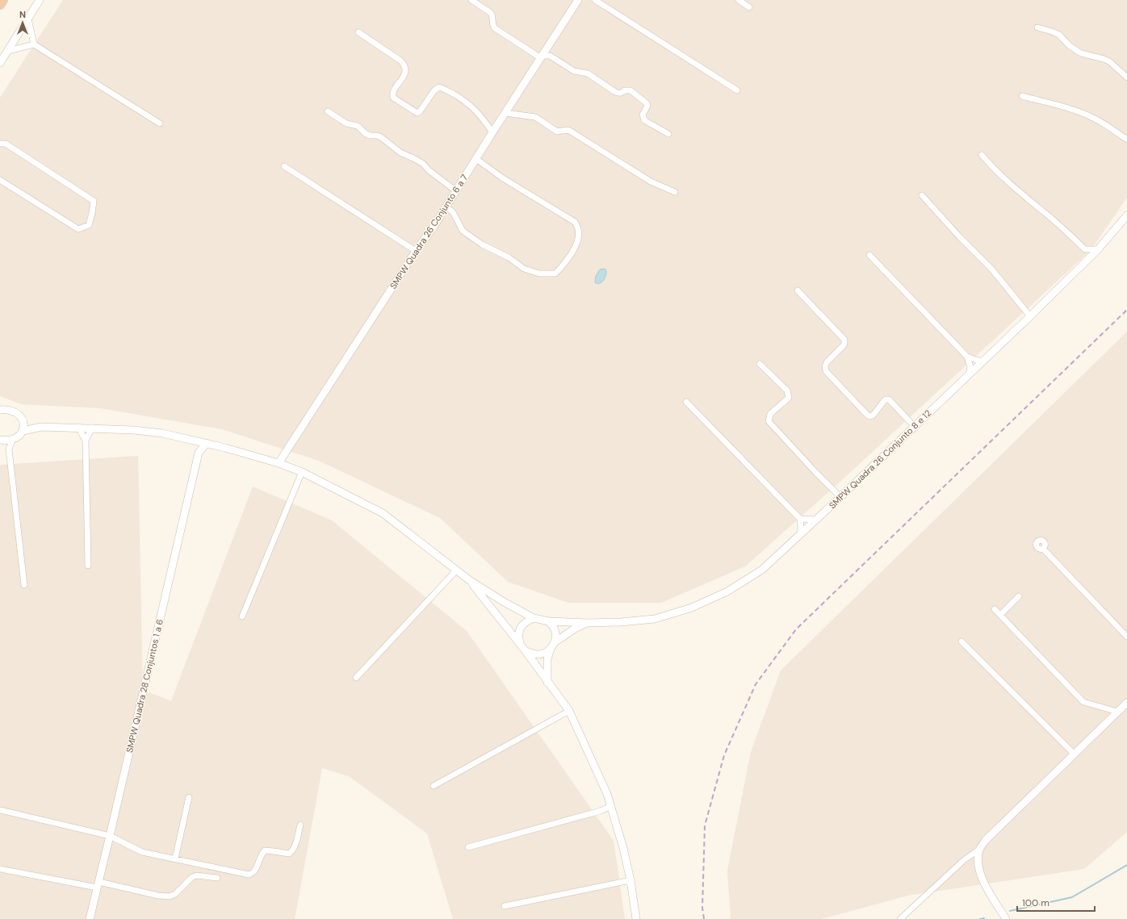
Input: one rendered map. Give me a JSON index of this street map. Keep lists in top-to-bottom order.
{
  "streets": {
    "street": ["SMPW Quadra 26 Conjunto 6 a 7", "SMPW Quadra 26 Conjunto 8 e 12", "SMPW Quadra 28 Conjuntos 1 a 6"]
  },
  "scale_bar": "100 m",
  "north": "top"
}
